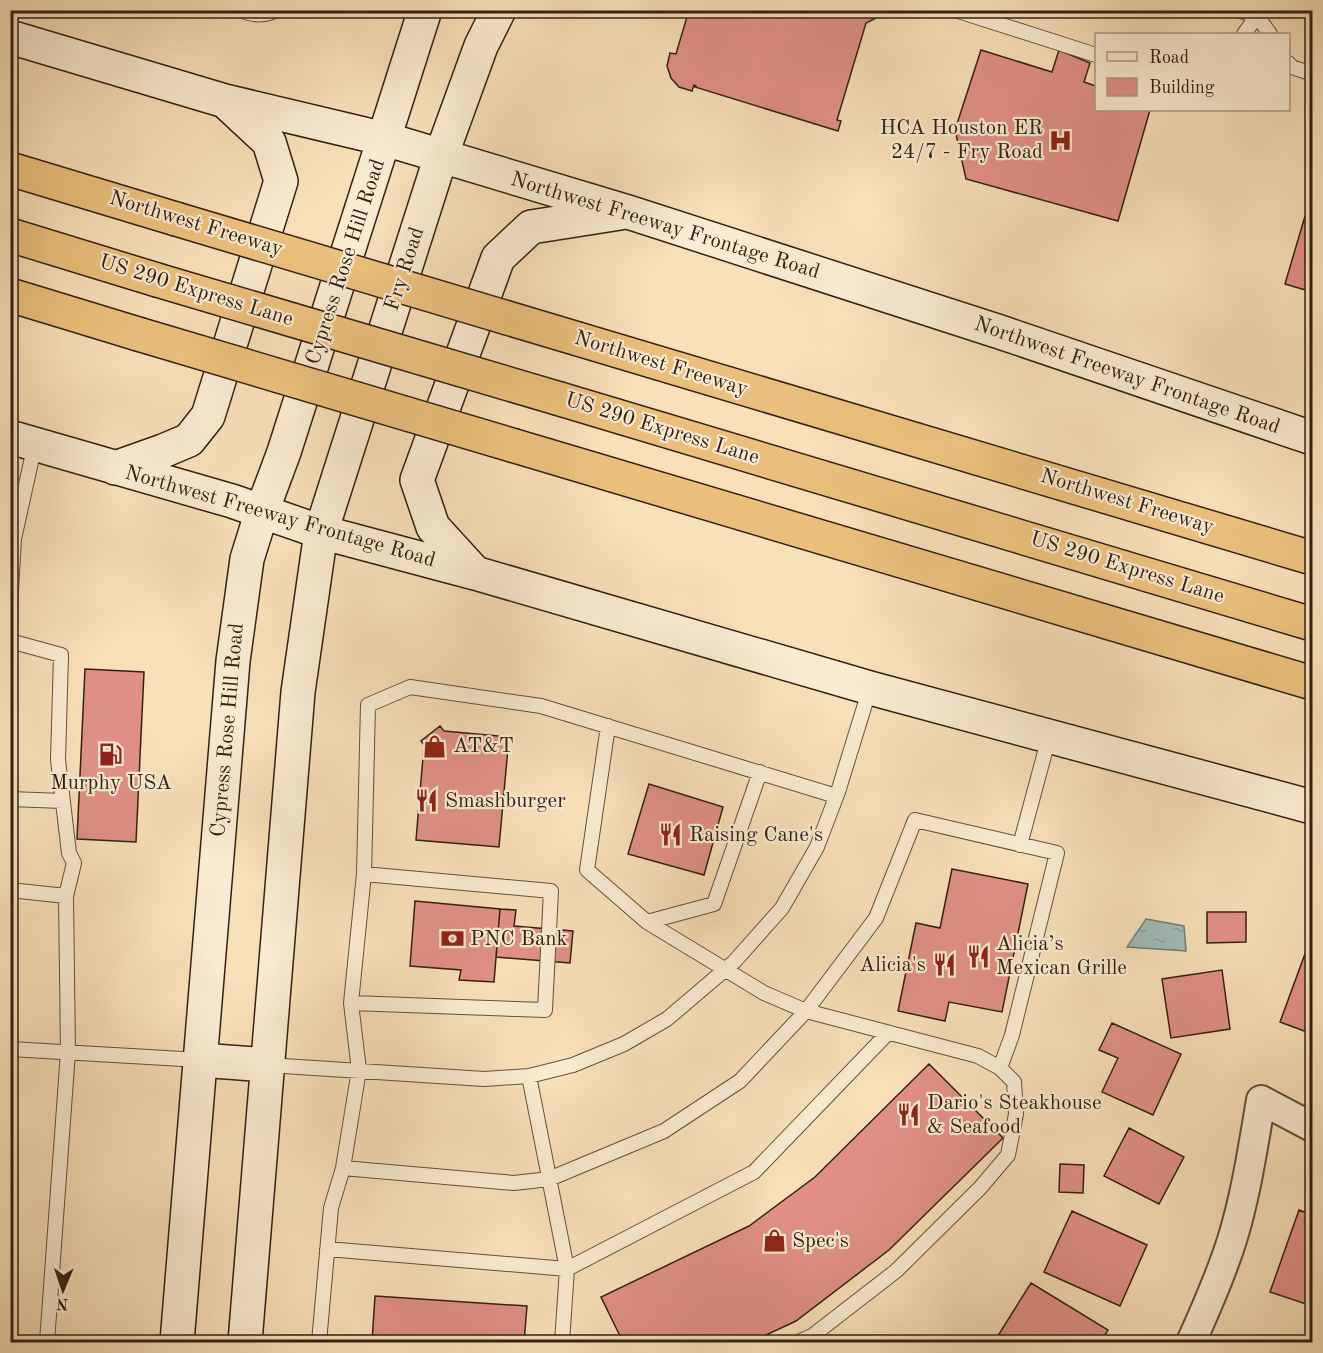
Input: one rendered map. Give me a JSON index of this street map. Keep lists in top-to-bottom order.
{
  "streets": {
    "highway": ["Northwest Freeway", "US 290 Express Lane"],
    "main road": ["Northwest Freeway Frontage Road", "Cypress Rose Hill Road", "Fry Road"]
  },
  "crossings": [
    ["Northwest Freeway Frontage Road", "Cypress Rose Hill Road"],
    ["Northwest Freeway Frontage Road", "Fry Road"]
  ],
  "places": {
    "hospital": ["HCA Houston ER 24/7 - Fry Road"],
    "shop": ["AT&T", "Spec's"],
    "fuel station": ["Murphy USA"],
    "restaurant": [
      "Smashburger",
      "Raising Cane's",
      "Alicia’s Mexican Grille",
      "Alicia's",
      "Dario's Steakhouse & Seafood"
    ],
    "bank": ["PNC Bank"]
  },
  "legend": ["Road", "Building"],
  "north": "bottom"
}
